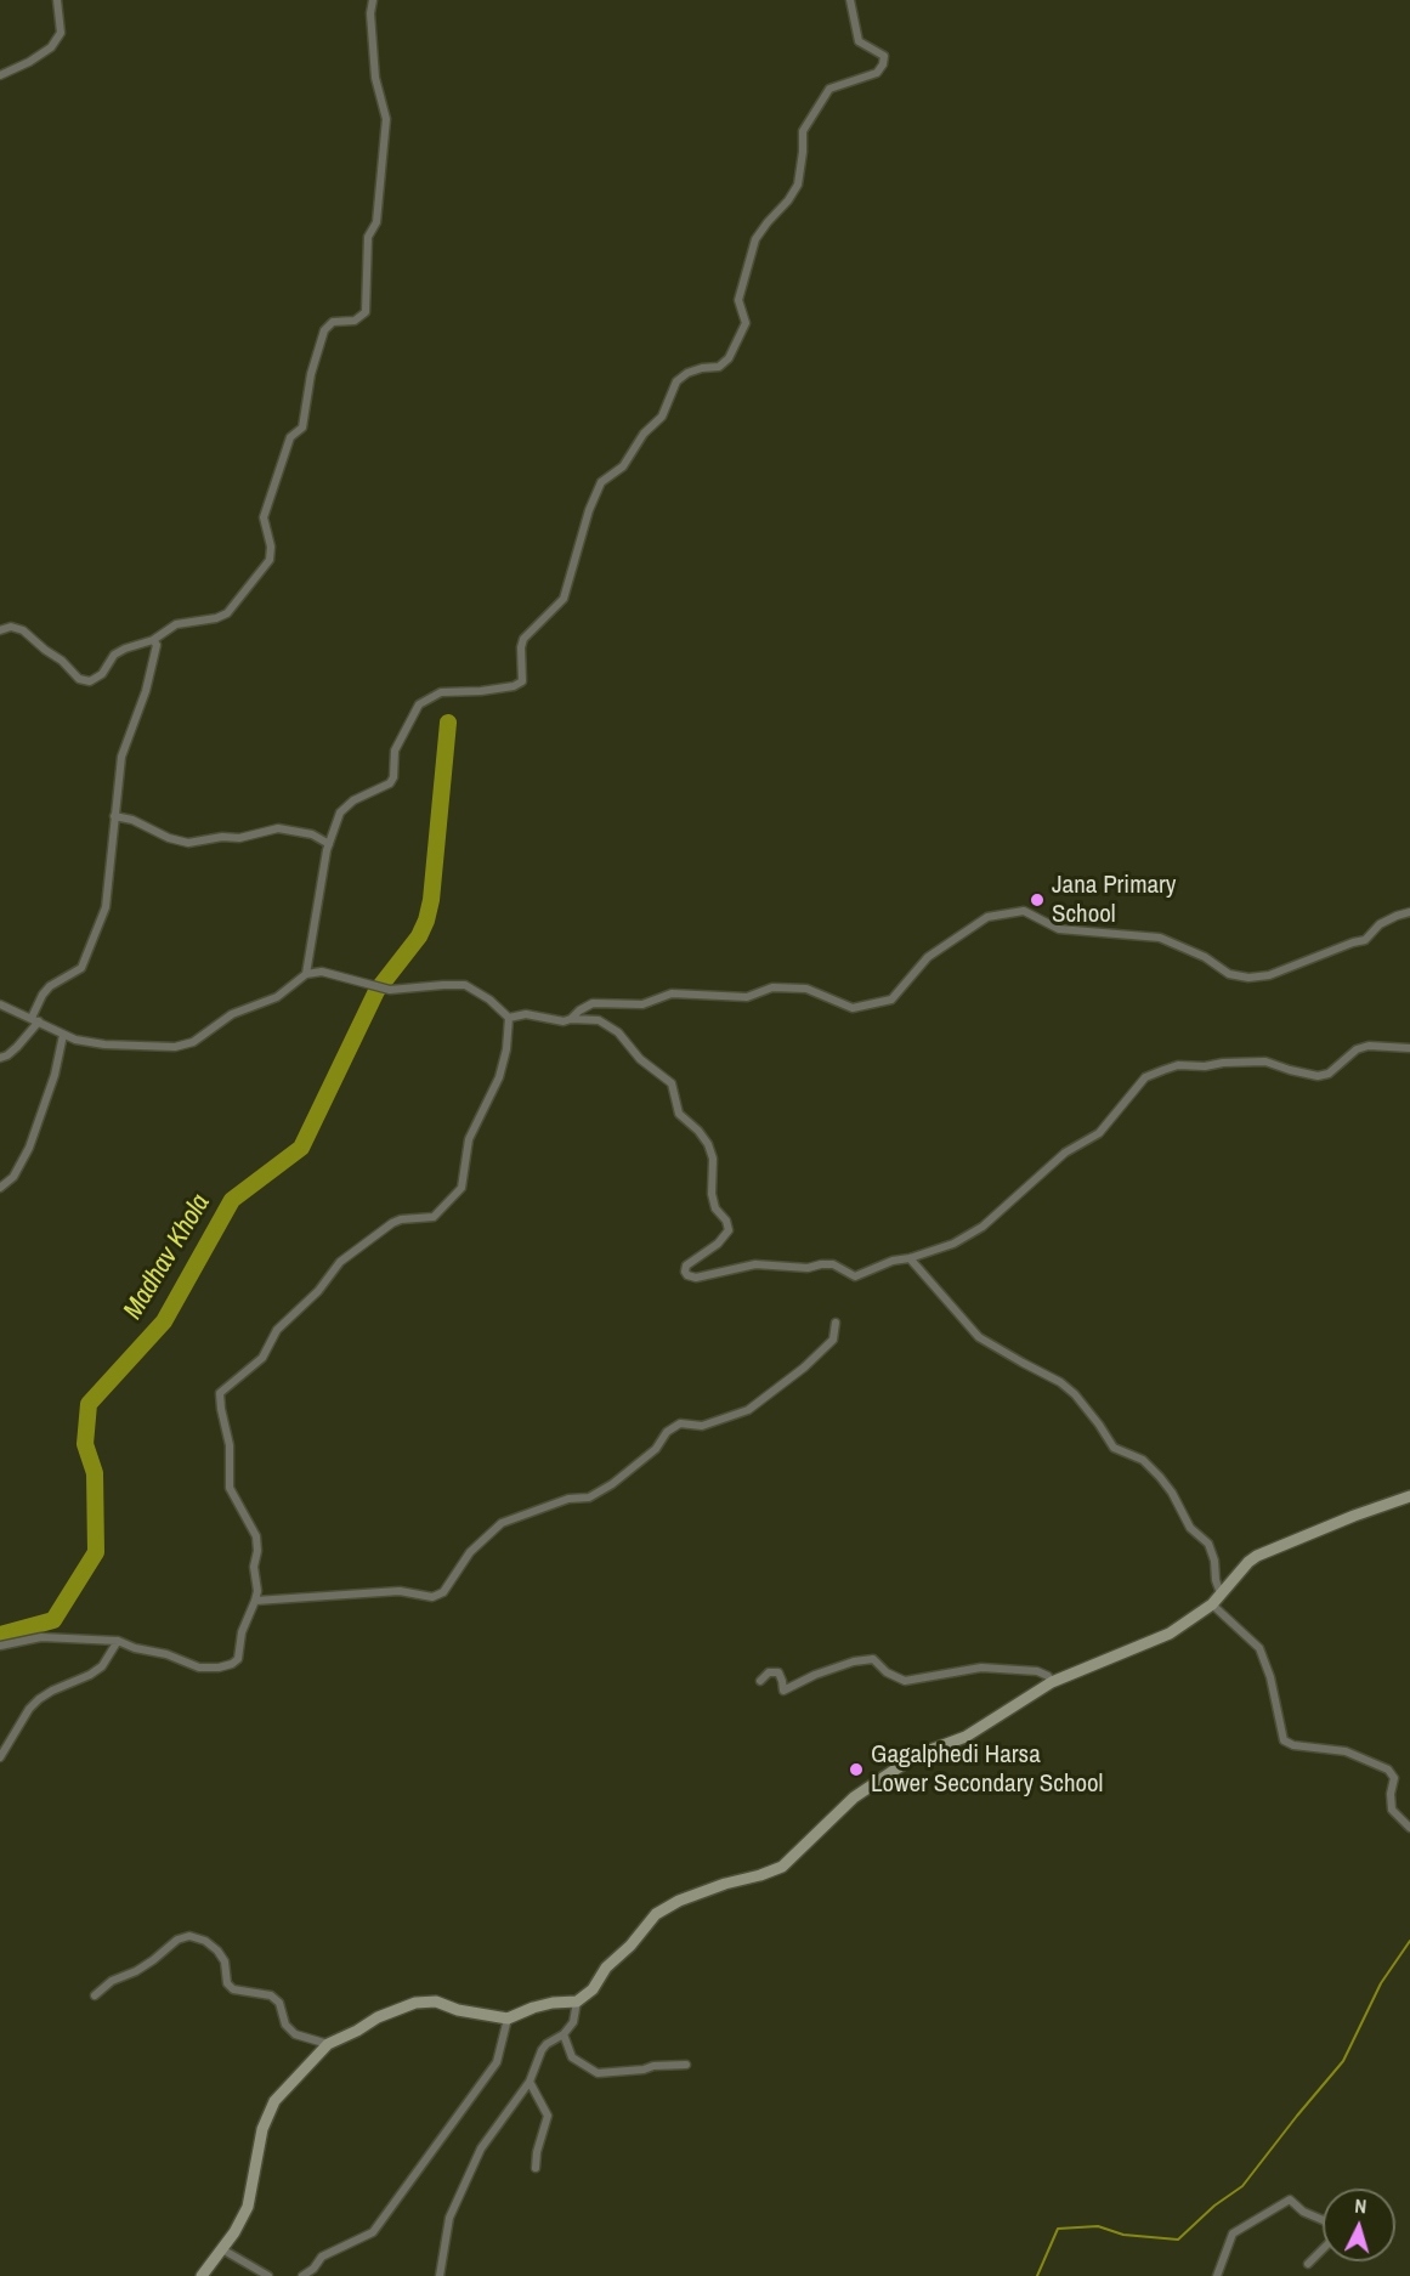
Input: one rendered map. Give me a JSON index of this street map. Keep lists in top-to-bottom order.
{
  "water": ["Madhav Khola"],
  "places": ["Jana Primary School", "Gagalphedi Harsa Lower Secondary School"],
  "north": "top"
}
